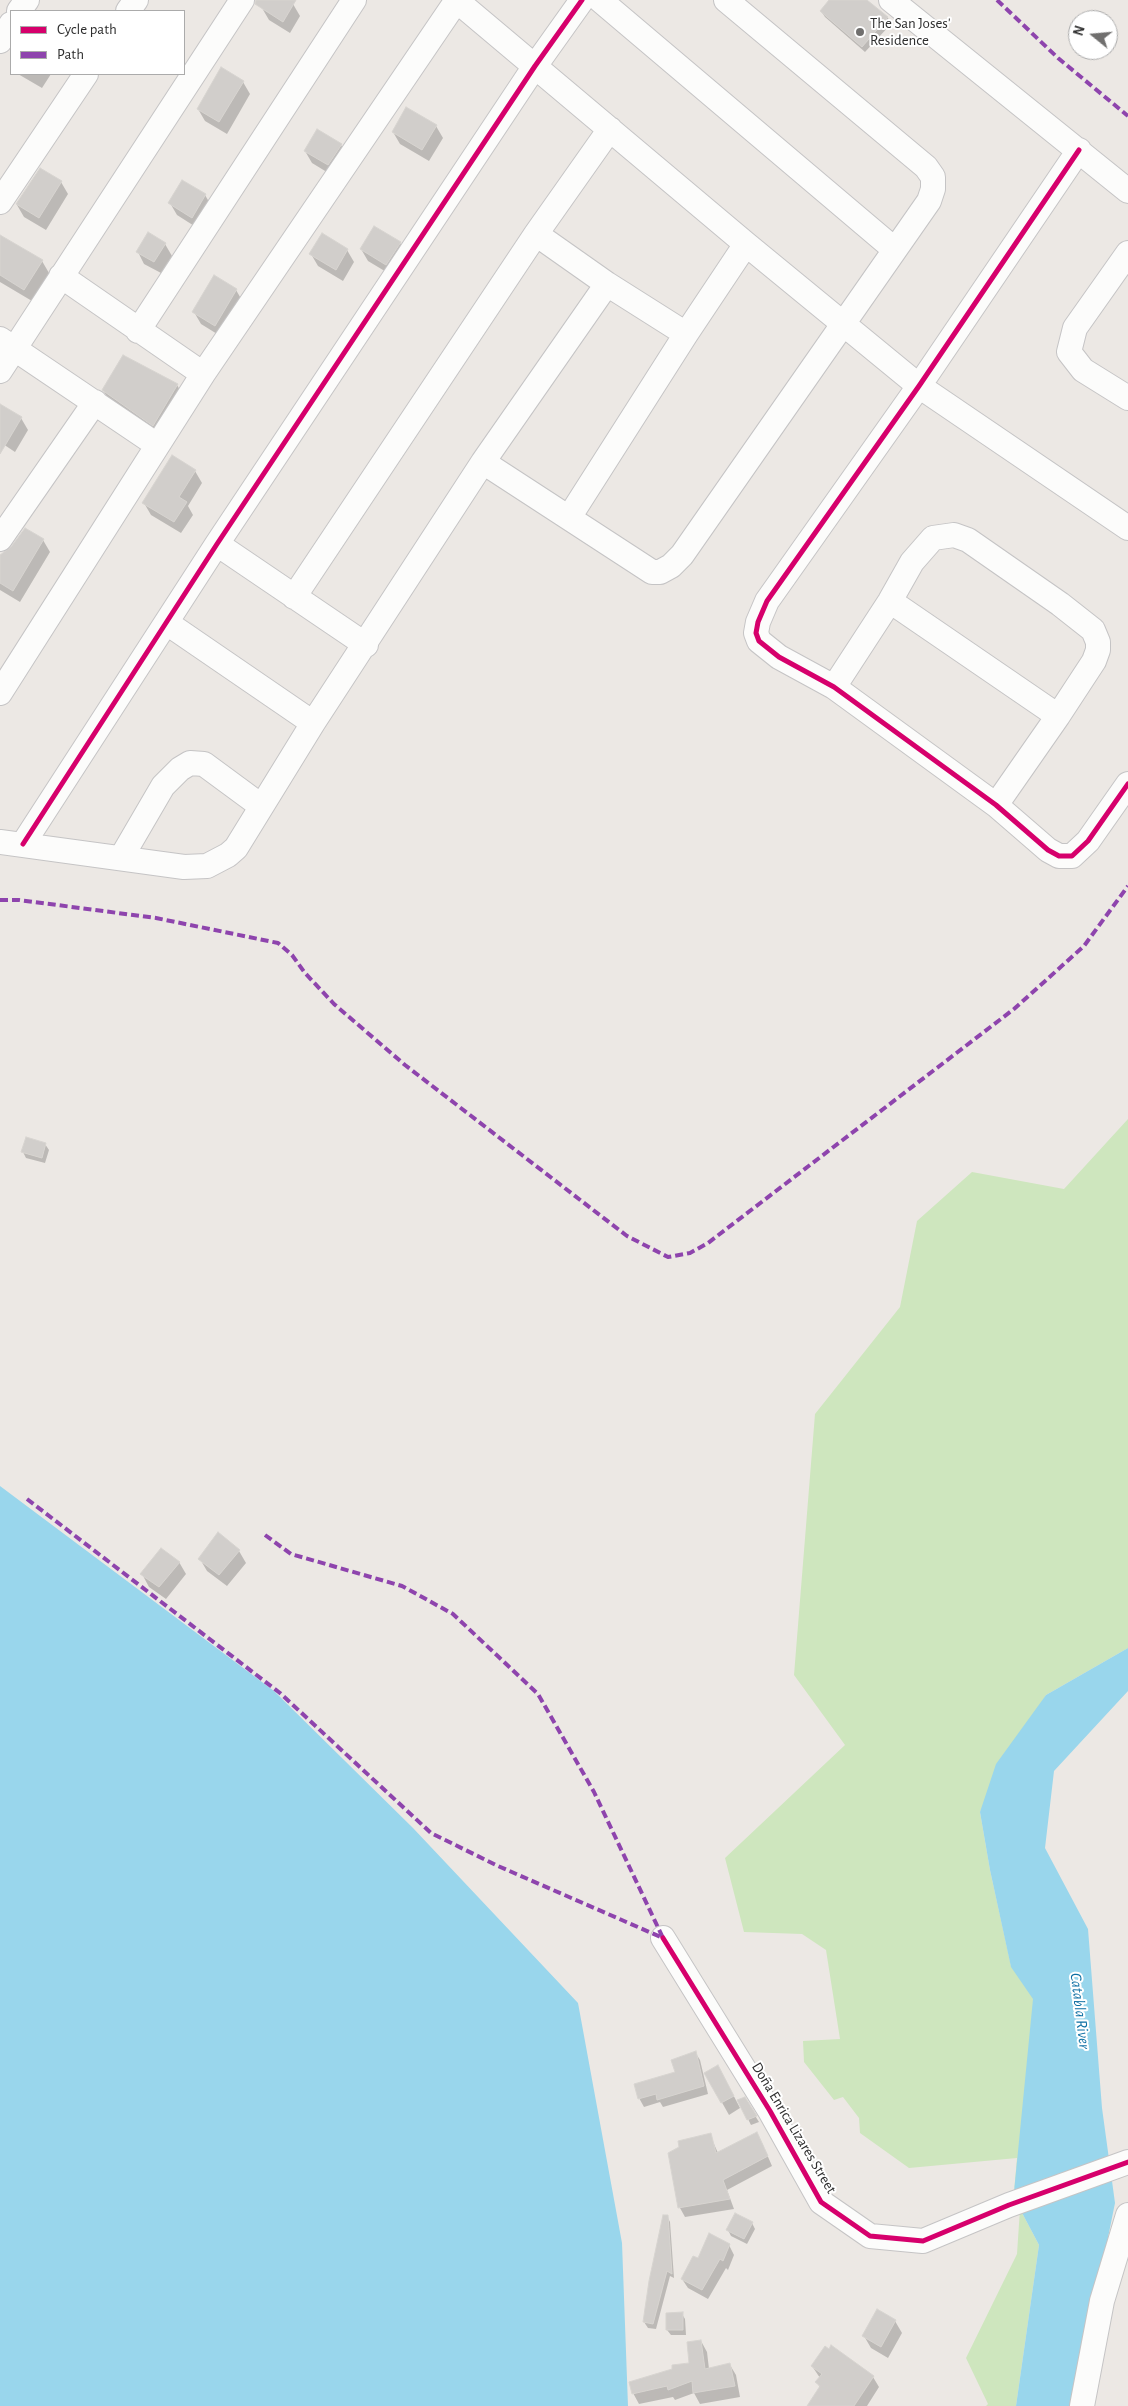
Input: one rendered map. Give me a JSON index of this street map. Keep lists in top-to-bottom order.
{
  "streets": {
    "street": ["Doña Enrica Lizares Street"]
  },
  "water": ["Catabla River"],
  "places": ["The San Joses' Residence"],
  "legend": ["Cycle path", "Path"],
  "north": "left"
}
